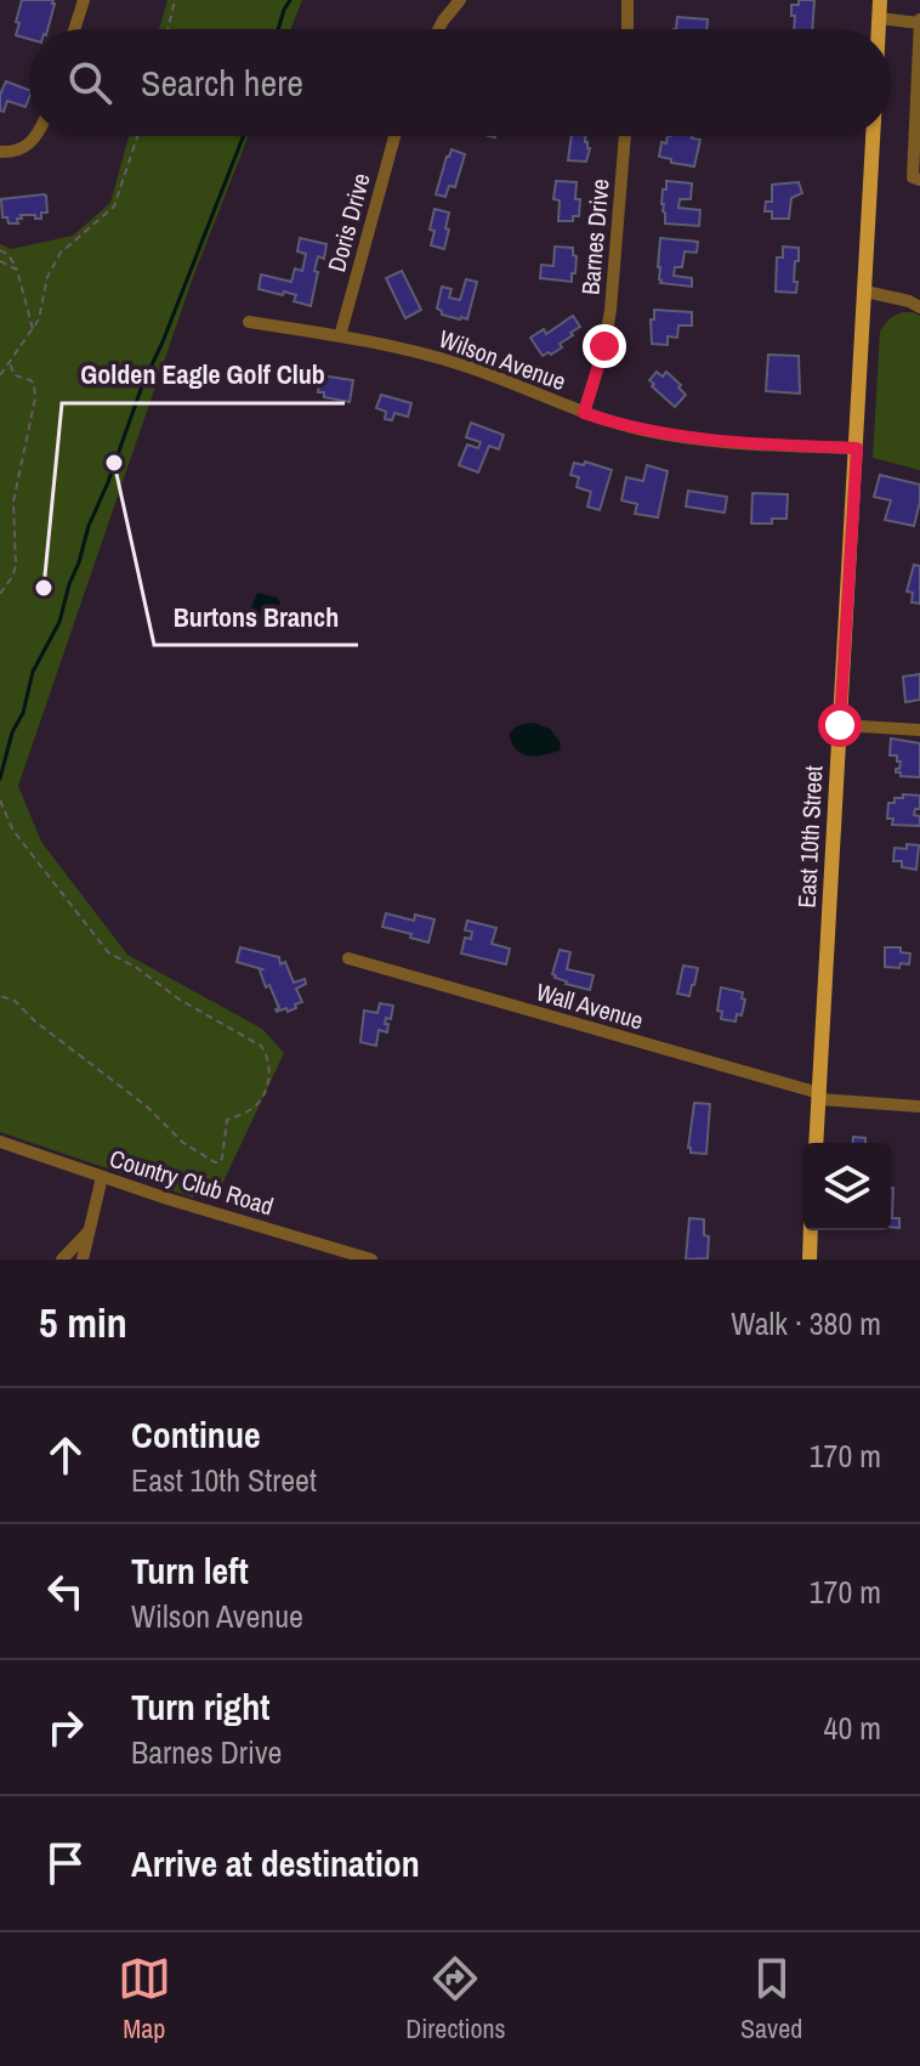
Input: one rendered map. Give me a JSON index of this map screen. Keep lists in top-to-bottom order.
{
  "streets": {
    "main road": ["East 10th Street"],
    "street": [
      "Doris Drive",
      "Barnes Drive",
      "Wilson Avenue",
      "Wall Avenue",
      "Country Club Road"
    ]
  },
  "crossings": [
    ["Doris Drive", "Wilson Avenue"],
    ["Barnes Drive", "Wilson Avenue"],
    ["Wilson Avenue", "East 10th Street"],
    ["East 10th Street", "Wall Avenue"]
  ],
  "places": ["Burtons Branch", "Golden Eagle Golf Club"],
  "page": {
    "search": "Search here",
    "heading": ["5 min", "Walk · 380 m"],
    "list": [
      ["Continue", "East 10th Street", "170 m"],
      ["Turn left", "Wilson Avenue", "170 m"],
      ["Turn right", "Barnes Drive", "40 m"],
      "Arrive at destination"
    ],
    "nav": ["Map", "Directions", "Saved"]
  }
}
